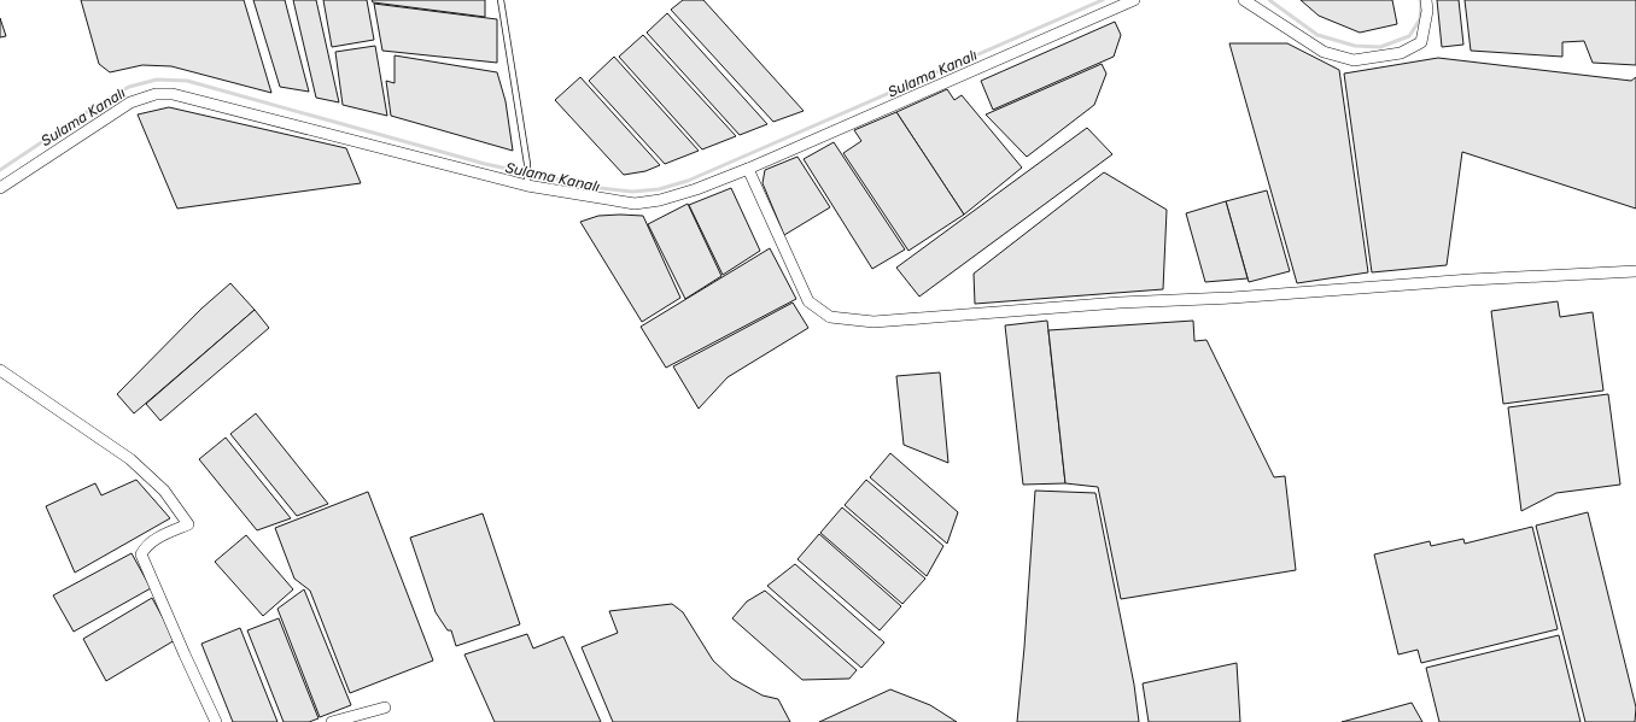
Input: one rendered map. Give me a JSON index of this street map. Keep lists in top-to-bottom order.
{
  "water": ["Sulama Kanalı"]
}
